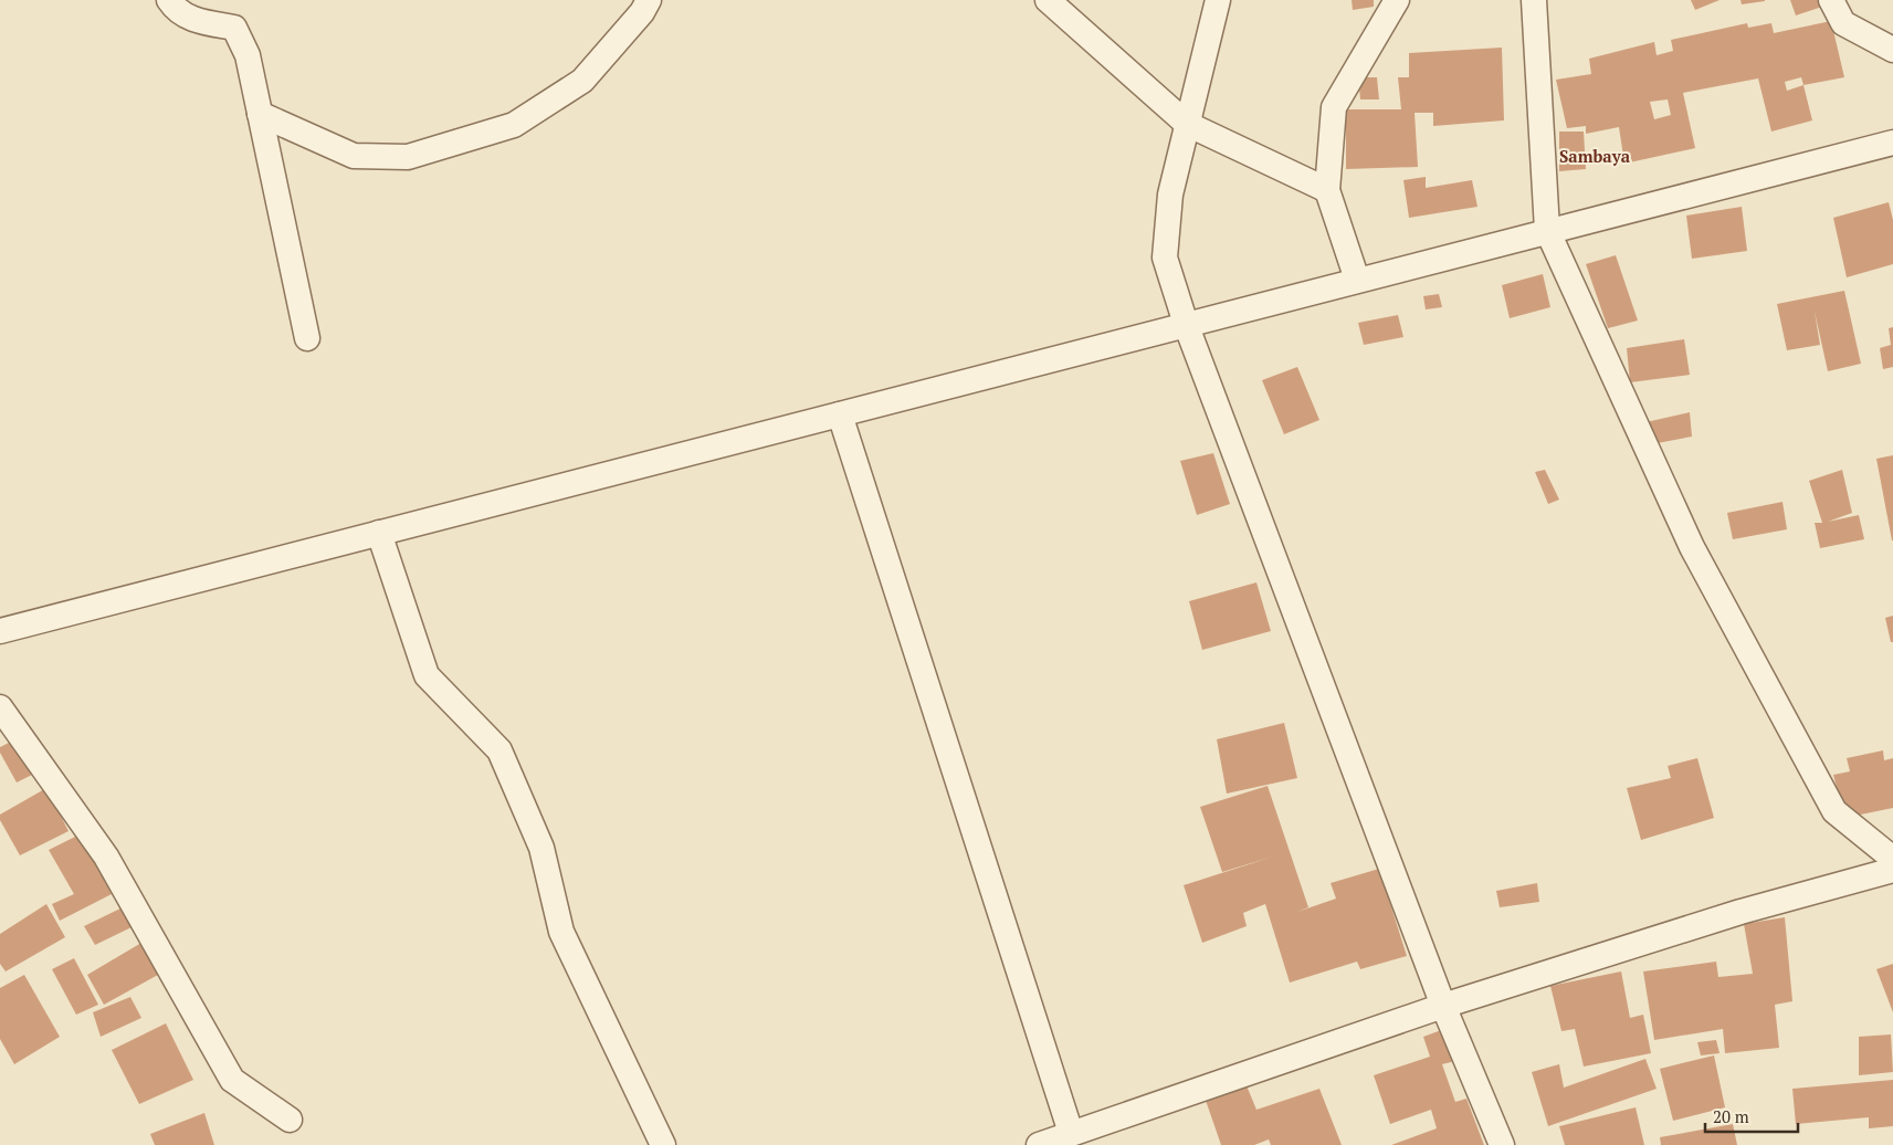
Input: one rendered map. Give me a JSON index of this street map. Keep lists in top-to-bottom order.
{
  "districts": ["Sambaya"],
  "scale_bar": "20 m"
}
